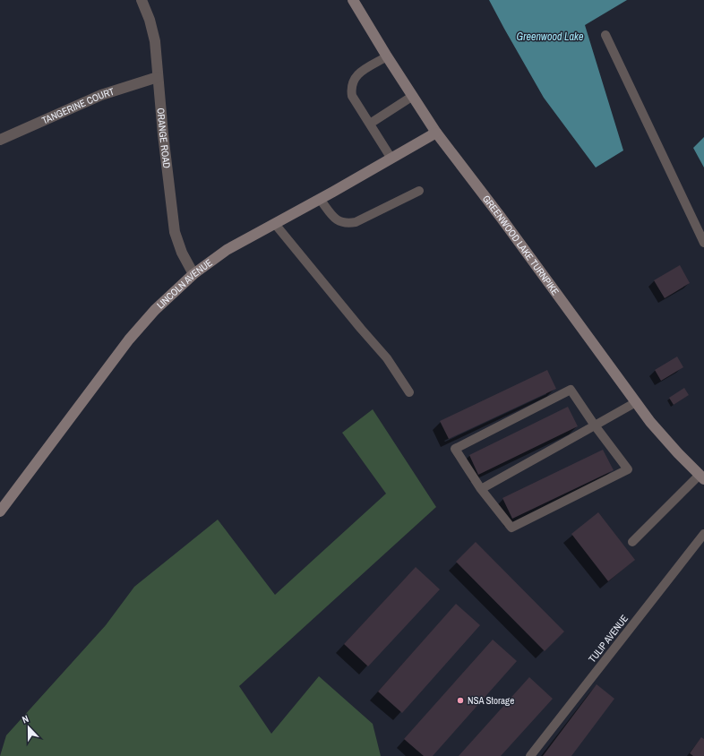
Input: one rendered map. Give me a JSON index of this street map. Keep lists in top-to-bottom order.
{
  "streets": {
    "main road": ["GREENWOOD LAKE TURNPIKE", "LINCOLN AVENUE"],
    "street": ["TANGERINE COURT", "ORANGE ROAD"],
    "lane": ["TULIP AVENUE"]
  },
  "crossings": [
    ["TANGERINE COURT", "ORANGE ROAD"],
    ["ORANGE ROAD", "LINCOLN AVENUE"],
    ["GREENWOOD LAKE TURNPIKE", "LINCOLN AVENUE"]
  ],
  "water": ["Greenwood Lake"],
  "places": ["NSA Storage"],
  "north": "top"
}
